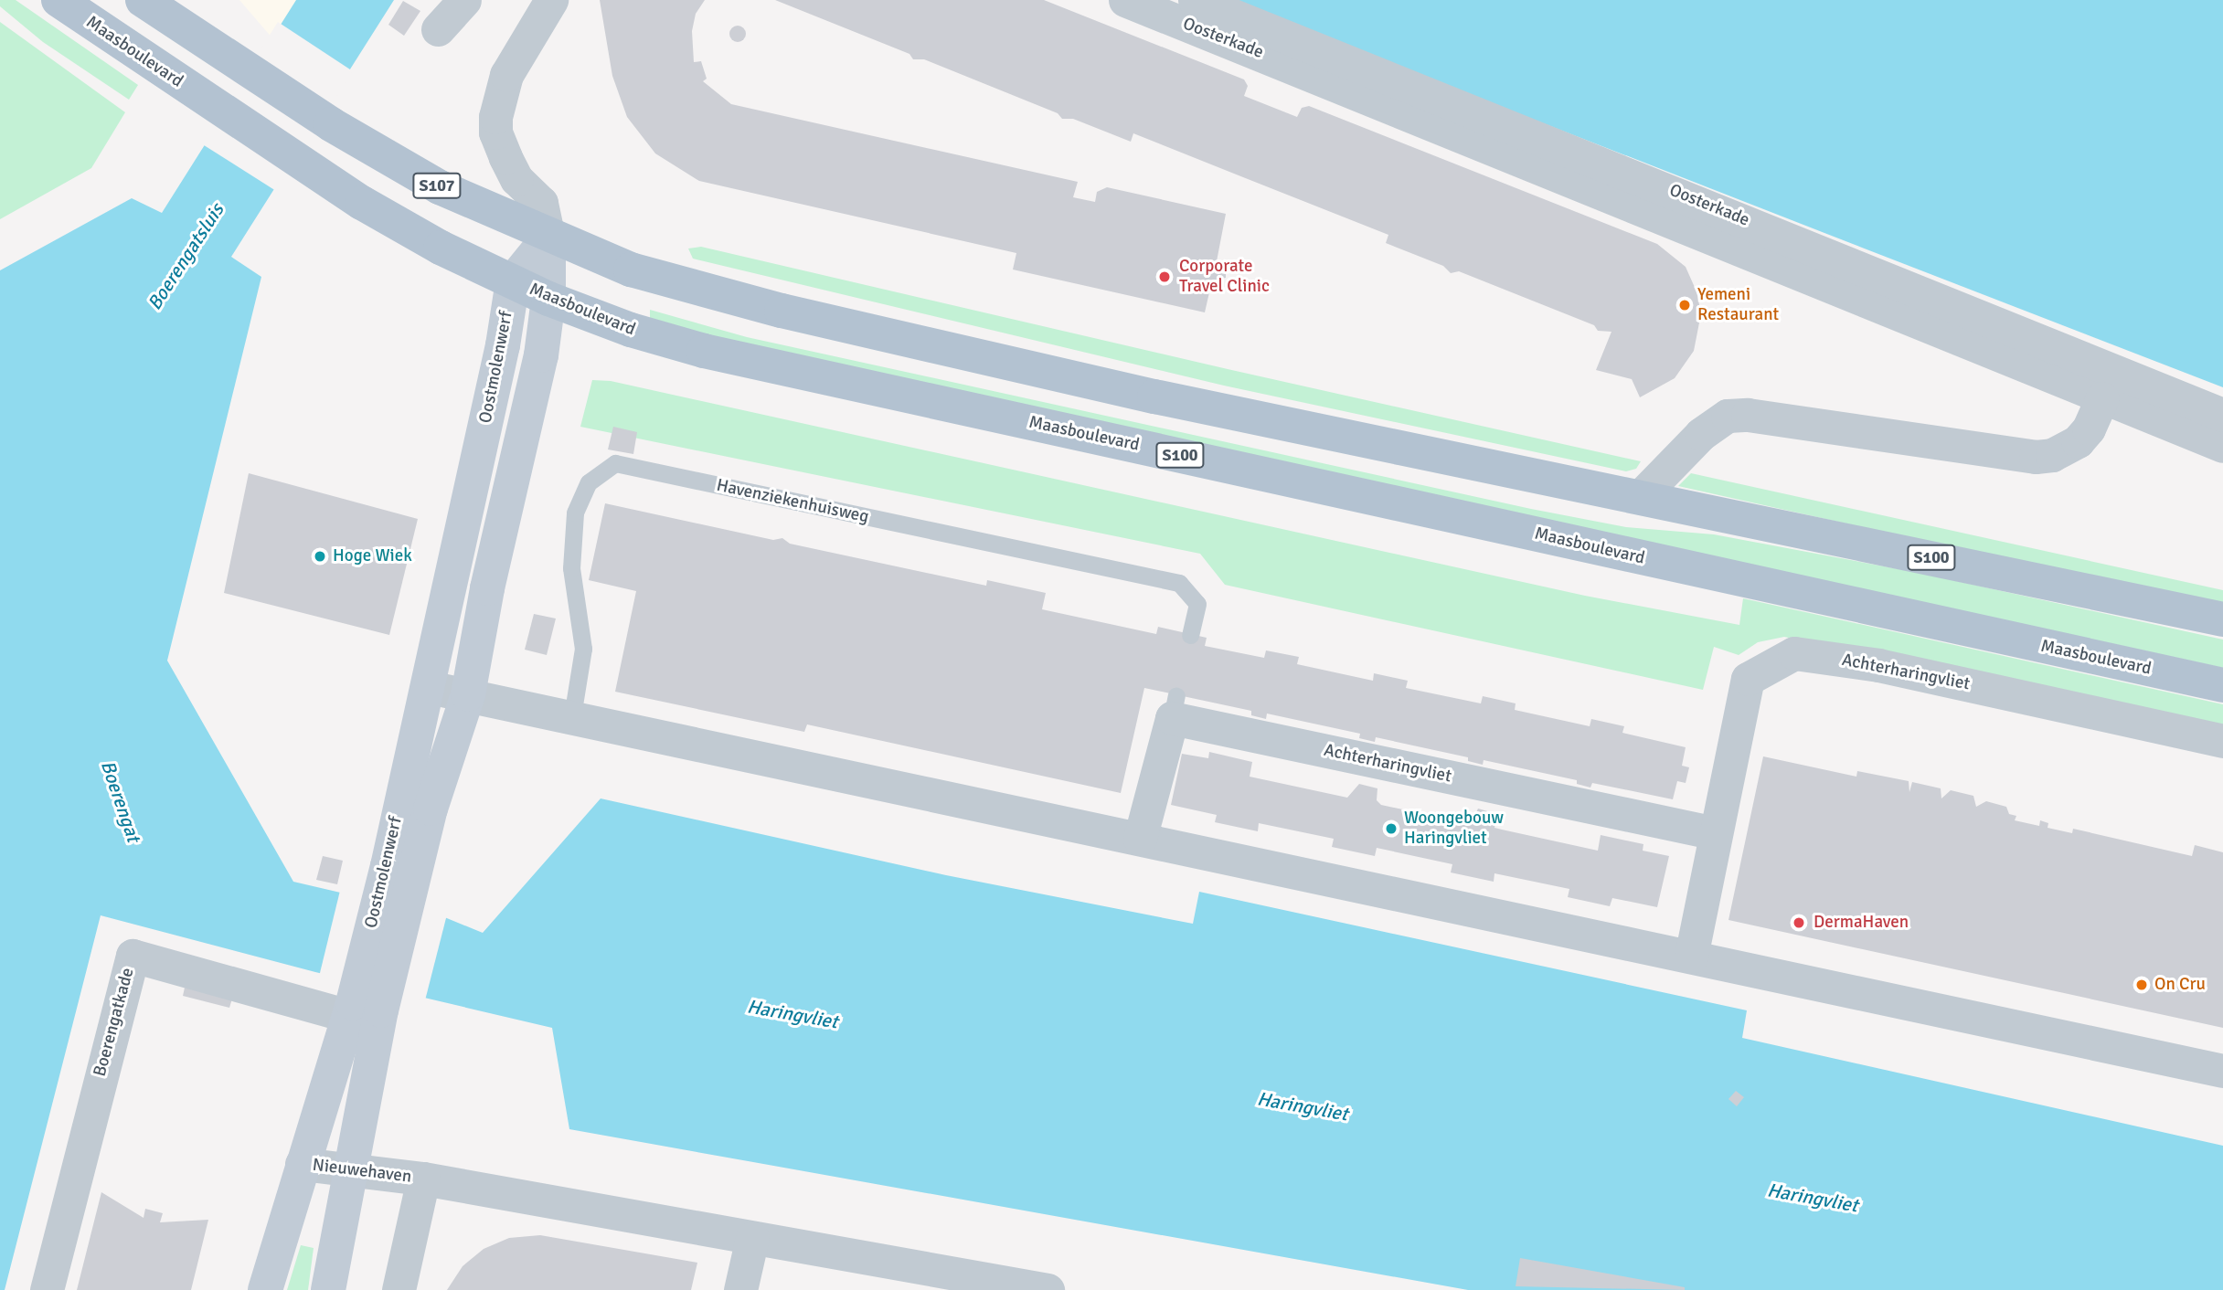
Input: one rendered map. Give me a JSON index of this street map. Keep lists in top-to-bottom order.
{
  "streets": {
    "main road": [
      "Maasboulevard",
      "S107",
      "Oostmolenwerf",
      "S100"
    ],
    "street": [
      "Oosterkade",
      "Achterharingvliet",
      "Boerengatkade",
      "Nieuwehaven"
    ],
    "lane": ["Havenziekenhuisweg"]
  },
  "crossings": [
    ["Maasboulevard", "Oostmolenwerf"],
    ["S107", "Oostmolenwerf"],
    ["S107", "S100"],
    ["Oostmolenwerf", "S100"],
    ["Oostmolenwerf", "Boerengatkade"],
    ["Oostmolenwerf", "Nieuwehaven"]
  ],
  "water": ["Boerengatsluis", "Boerengat", "Haringvliet"],
  "places": [
    "Corporate Travel Clinic",
    "Yemeni Restaurant",
    "Hoge Wiek",
    "Woongebouw Haringvliet",
    "DermaHaven",
    "On Cru"
  ]
}
